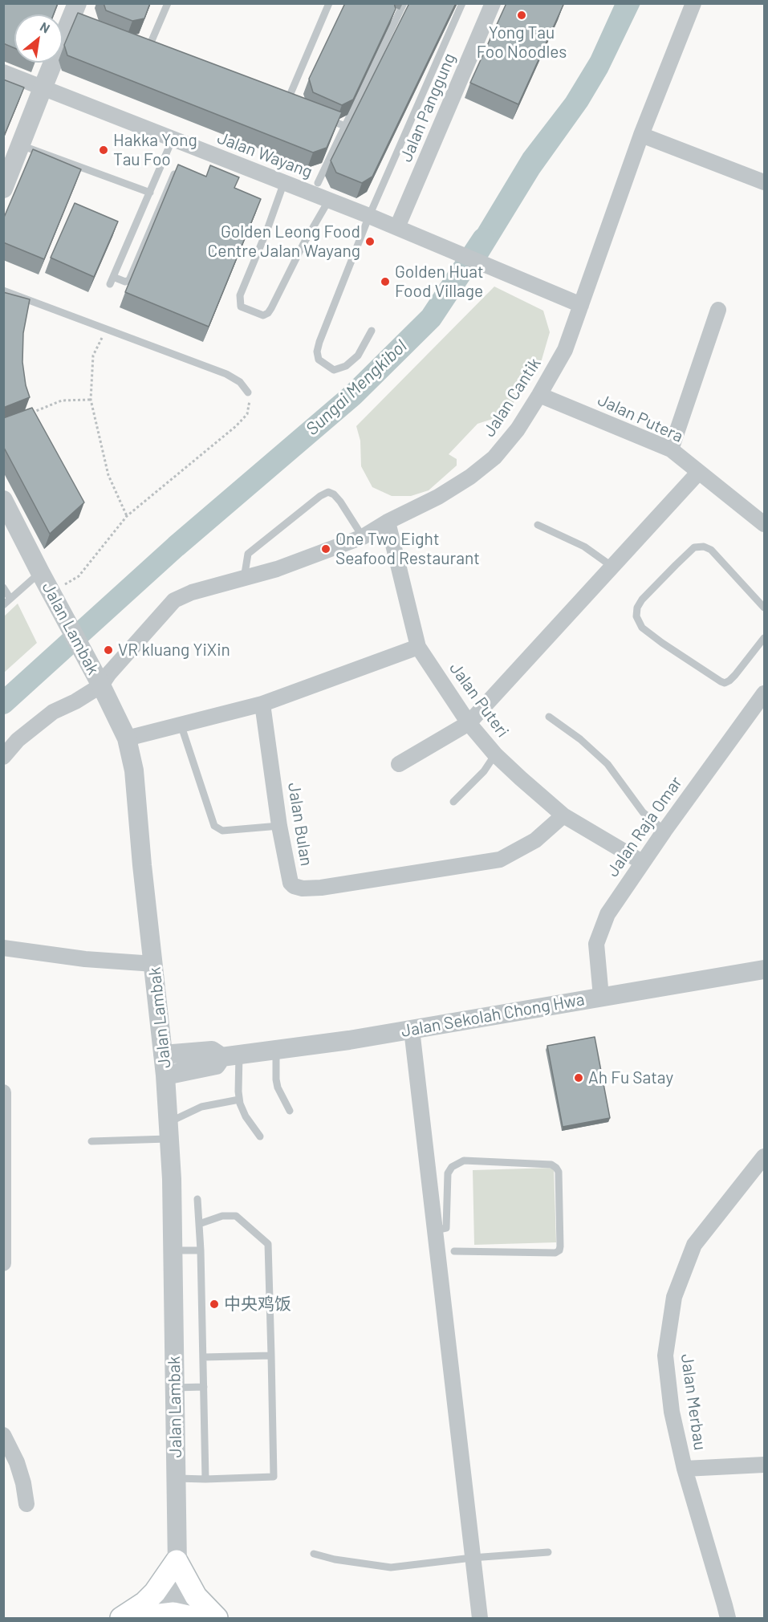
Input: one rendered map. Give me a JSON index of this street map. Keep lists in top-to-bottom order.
{
  "streets": {
    "street": [
      "Jalan Panggung",
      "Jalan Wayang",
      "Jalan Cantik",
      "Jalan Putera",
      "Jalan Lambak",
      "Jalan Puteri",
      "Jalan Bulan",
      "Jalan Raja Omar",
      "Jalan Sekolah Chong Hwa",
      "Jalan Merbau"
    ]
  },
  "crossings": [
    ["Jalan Panggung", "Jalan Wayang"],
    ["Jalan Wayang", "Jalan Cantik"],
    ["Jalan Cantik", "Jalan Putera"],
    ["Jalan Cantik", "Jalan Lambak"],
    ["Jalan Cantik", "Jalan Puteri"],
    ["Jalan Lambak", "Jalan Sekolah Chong Hwa"],
    ["Jalan Puteri", "Jalan Bulan"],
    ["Jalan Puteri", "Jalan Raja Omar"],
    ["Jalan Raja Omar", "Jalan Sekolah Chong Hwa"]
  ],
  "water": ["Sungai Mengkibol"],
  "places": [
    "Yong Tau Foo Noodles",
    "Hakka Yong Tau Foo",
    "Golden Leong Food Centre Jalan Wayang",
    "Golden Huat Food Village",
    "One Two Eight Seafood Restaurant",
    "VR kluang YiXin",
    "Ah Fu Satay",
    "中央鸡饭"
  ],
  "north": "top right"
}
